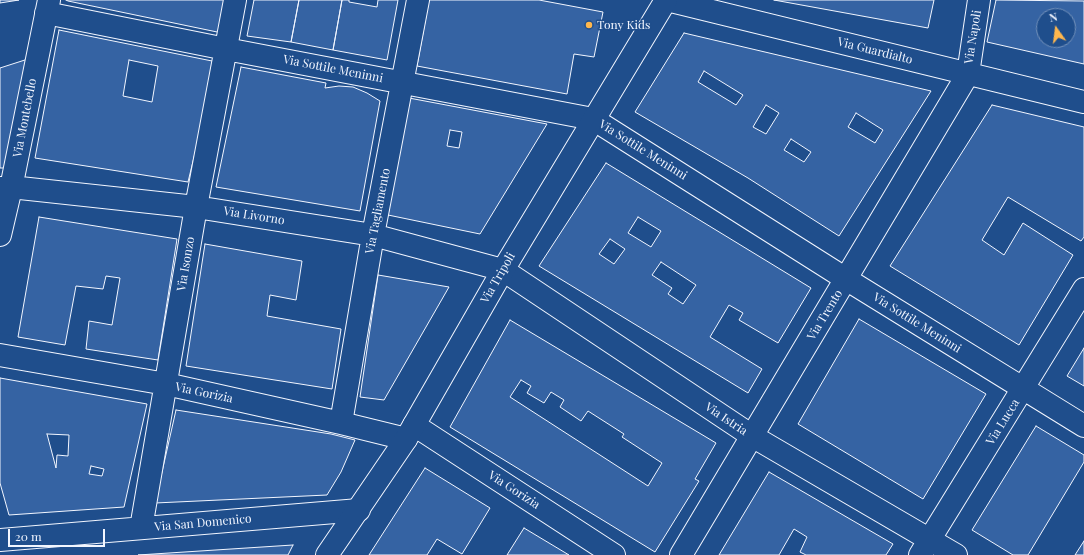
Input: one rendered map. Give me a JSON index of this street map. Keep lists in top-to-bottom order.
{
  "streets": {
    "street": [
      "Via Napoli",
      "Via Guardialto",
      "Via Sottile Meninni",
      "Via Montebello",
      "Via Tagliamento",
      "Via Livorno",
      "Via Isonzo",
      "Via Tripoli",
      "Via Trento",
      "Via Gorizia",
      "Via Istria",
      "Via Lucca",
      "Via San Domenico"
    ]
  },
  "crossings": [
    ["Via Napoli", "Via Guardialto"],
    ["Via Napoli", "Via Trento"],
    ["Via Guardialto", "Via Tripoli"],
    ["Via Guardialto", "Via Trento"],
    ["Via Sottile Meninni", "Via Montebello"],
    ["Via Sottile Meninni", "Via Tagliamento"],
    ["Via Sottile Meninni", "Via Isonzo"],
    ["Via Sottile Meninni", "Via Tripoli"],
    ["Via Sottile Meninni", "Via Trento"],
    ["Via Sottile Meninni", "Via Lucca"],
    ["Via Montebello", "Via Livorno"],
    ["Via Tagliamento", "Via Livorno"],
    ["Via Tagliamento", "Via Gorizia"],
    ["Via Livorno", "Via Isonzo"],
    ["Via Livorno", "Via Tripoli"],
    ["Via Livorno", "Via Istria"],
    ["Via Isonzo", "Via Gorizia"],
    ["Via Isonzo", "Via San Domenico"],
    ["Via Tripoli", "Via Gorizia"],
    ["Via Tripoli", "Via Istria"],
    ["Via Tripoli", "Via San Domenico"],
    ["Via Trento", "Via Istria"],
    ["Via Istria", "Via Lucca"]
  ],
  "places": ["Tony Kids"],
  "scale_bar": "20 m",
  "north": "top"
}
